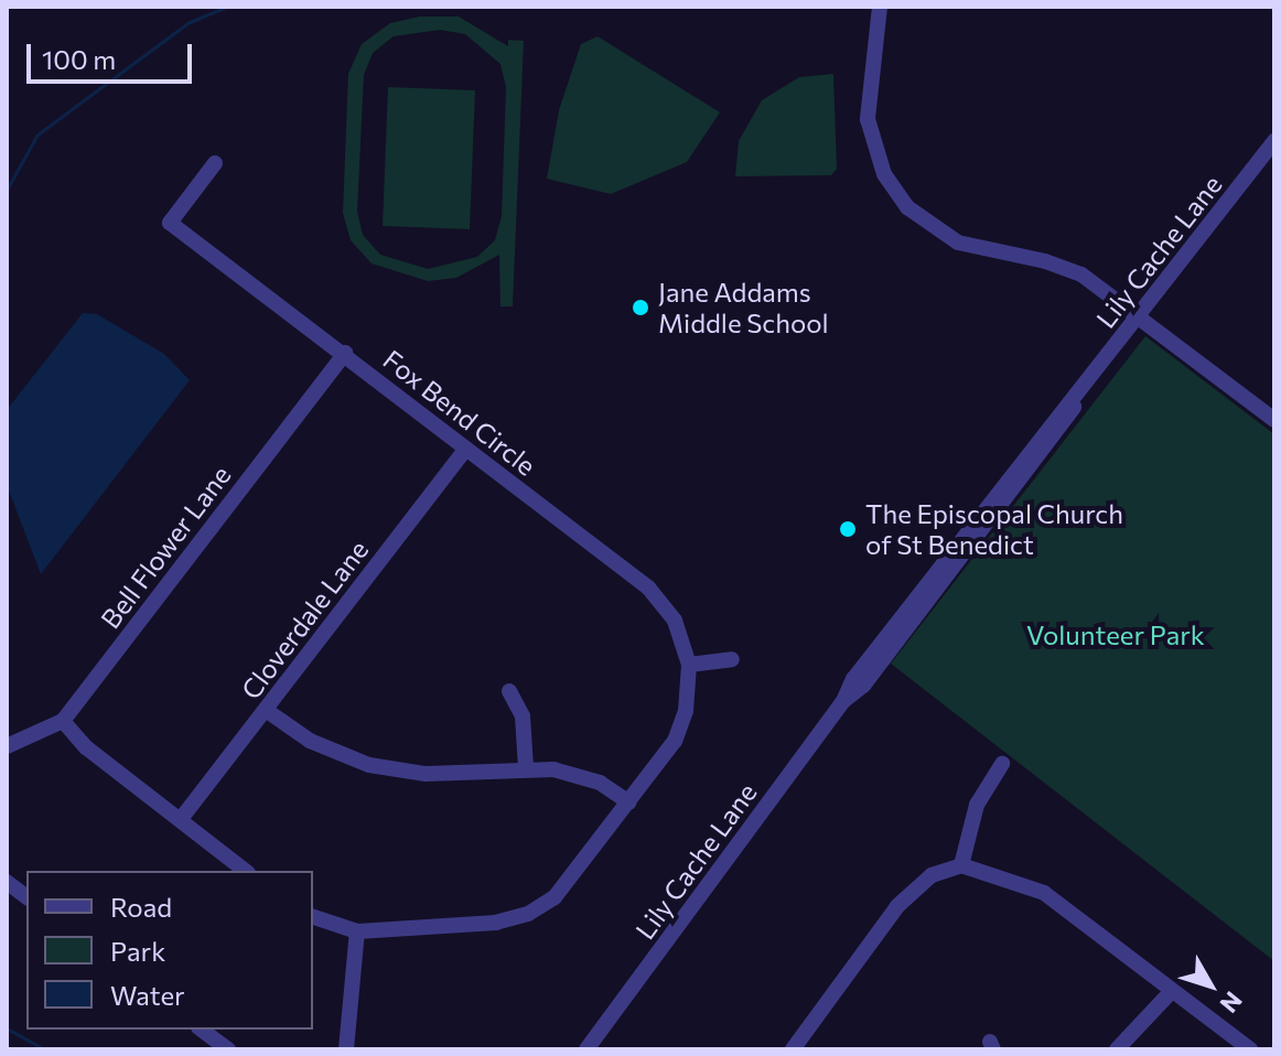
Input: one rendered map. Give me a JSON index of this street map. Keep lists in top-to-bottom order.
{
  "streets": {
    "street": [
      "Lily Cache Lane",
      "Fox Bend Circle",
      "Bell Flower Lane",
      "Cloverdale Lane"
    ]
  },
  "crossings": [
    ["Fox Bend Circle", "Bell Flower Lane"],
    ["Fox Bend Circle", "Cloverdale Lane"]
  ],
  "parks": ["Volunteer Park"],
  "places": ["Jane Addams Middle School", "The Episcopal Church of St Benedict"],
  "legend": ["Road", "Park", "Water"],
  "scale_bar": "100 m",
  "north": "bottom right"
}
